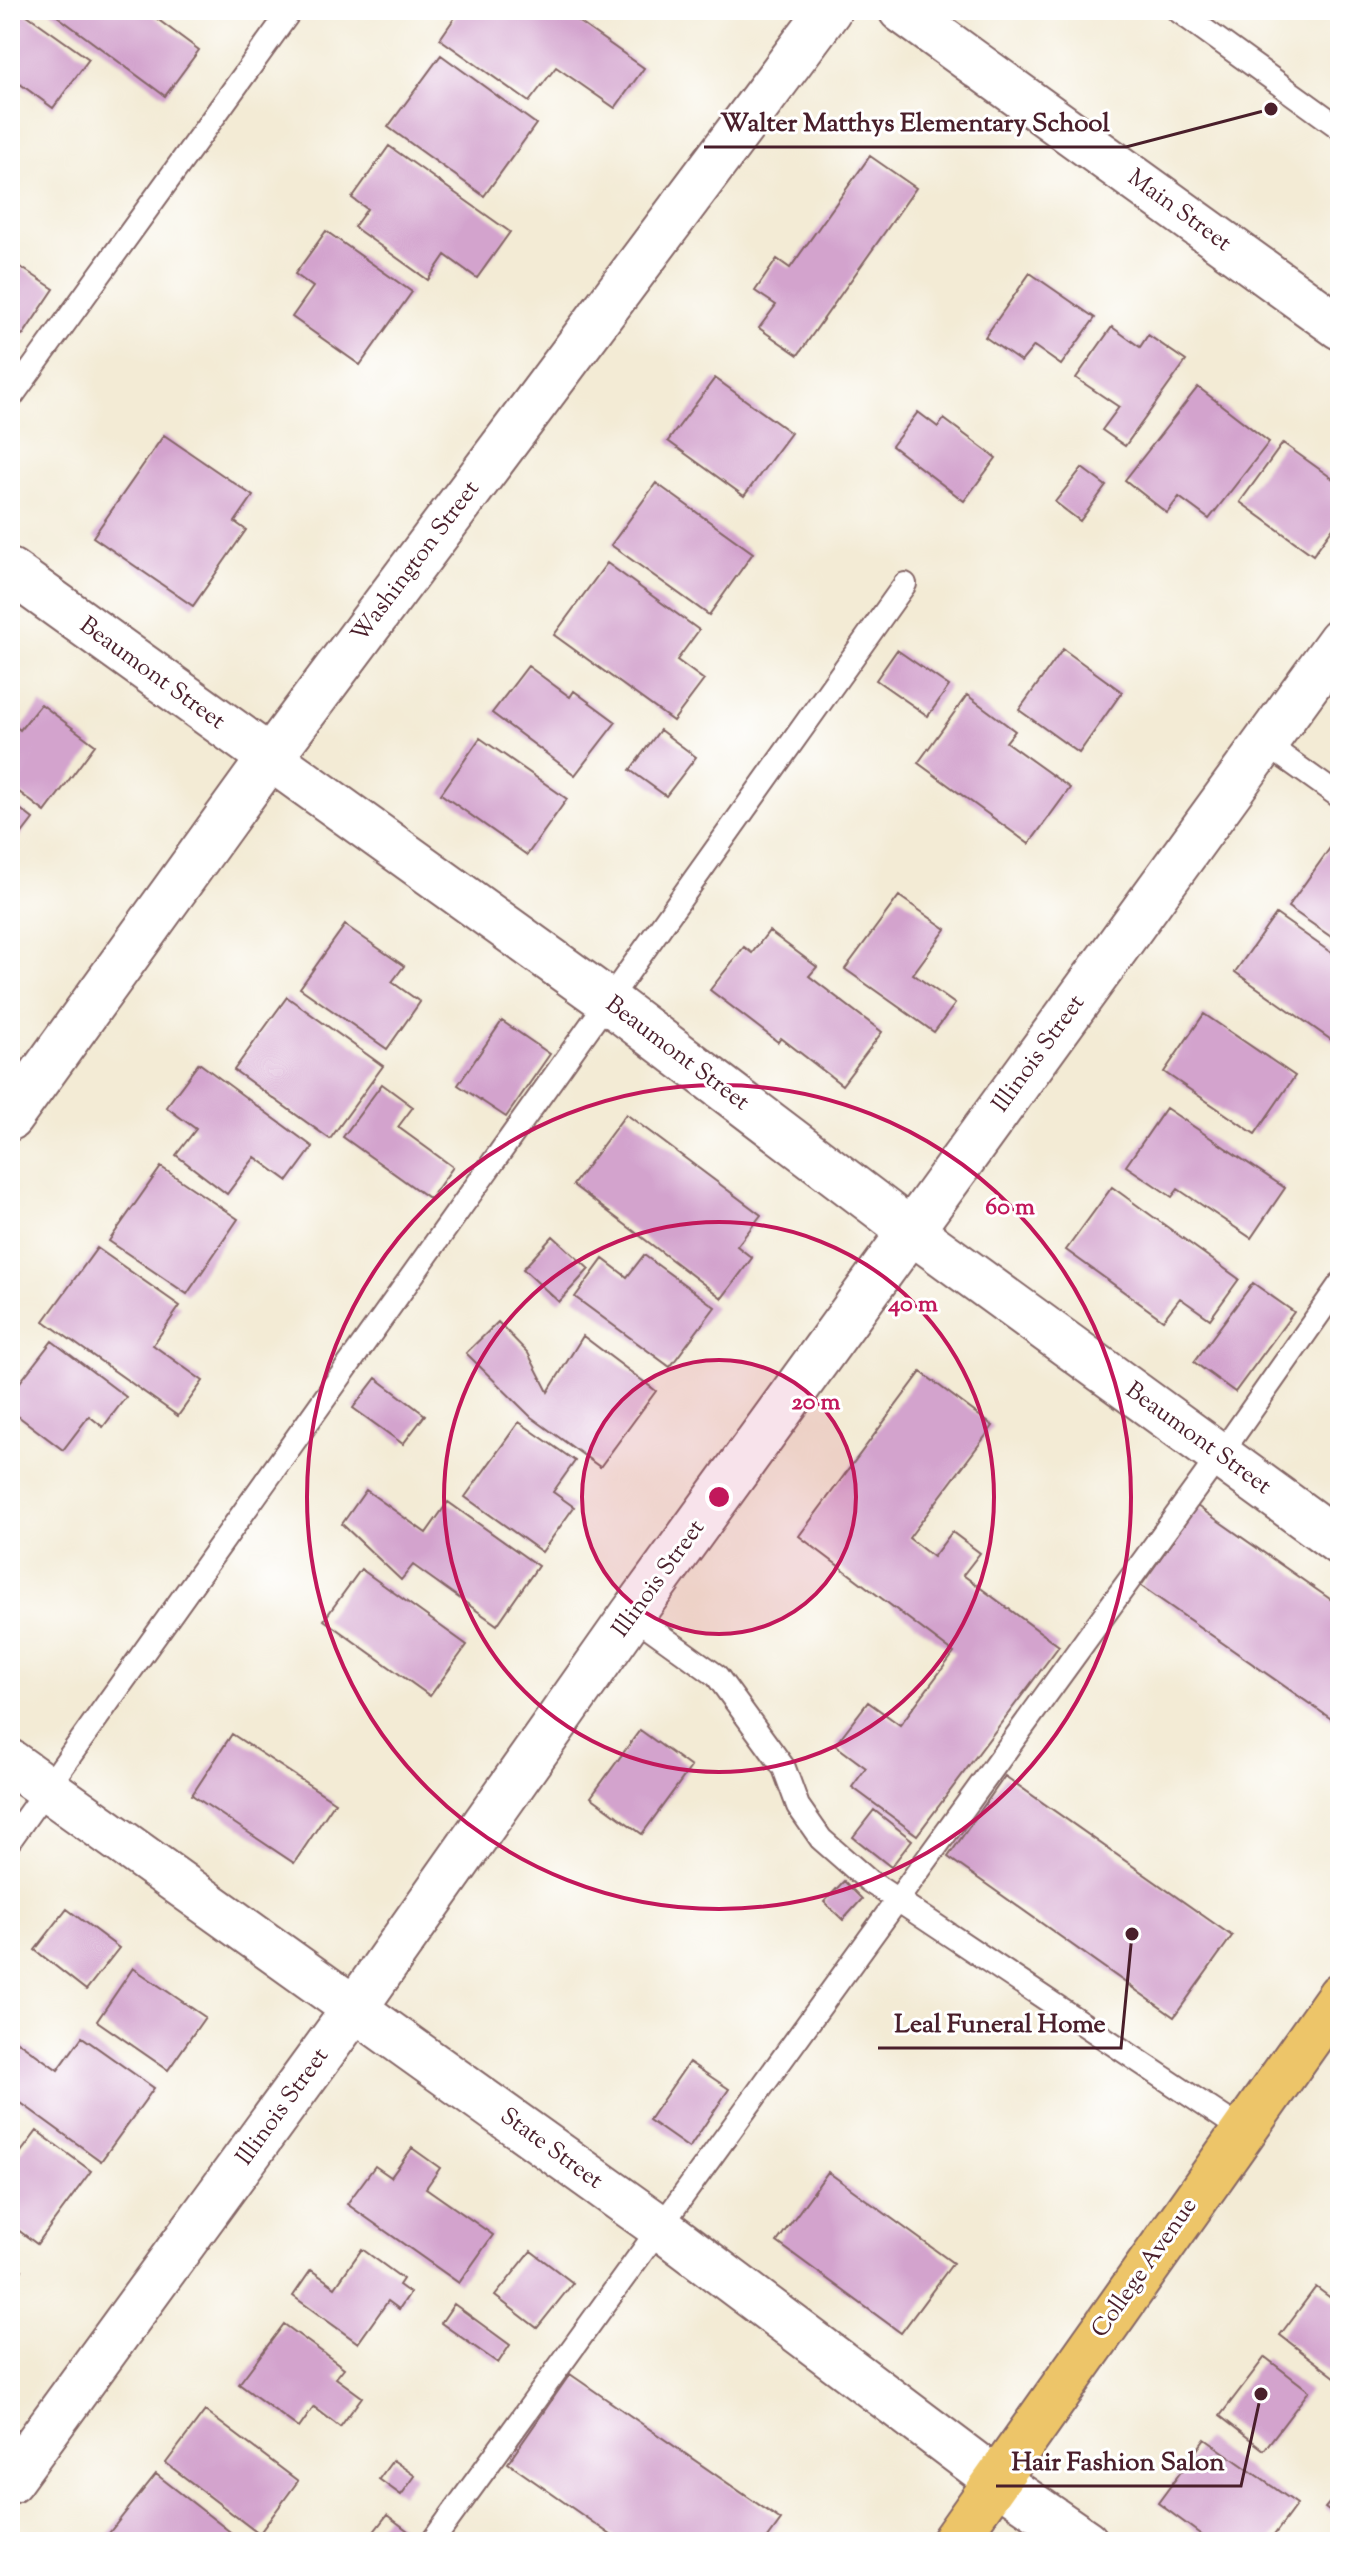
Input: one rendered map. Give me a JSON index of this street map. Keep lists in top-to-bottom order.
{
  "streets": {
    "main road": ["College Avenue"],
    "street": [
      "Main Street",
      "Washington Street",
      "Beaumont Street",
      "Illinois Street",
      "State Street"
    ]
  },
  "crossings": [
    ["Washington Street", "Beaumont Street"],
    ["Beaumont Street", "Illinois Street"],
    ["Illinois Street", "State Street"],
    ["State Street", "College Avenue"]
  ],
  "places": ["Walter Matthys Elementary School", "Leal Funeral Home", "Hair Fashion Salon"],
  "rings": ["60 m", "40 m", "20 m"]
}
